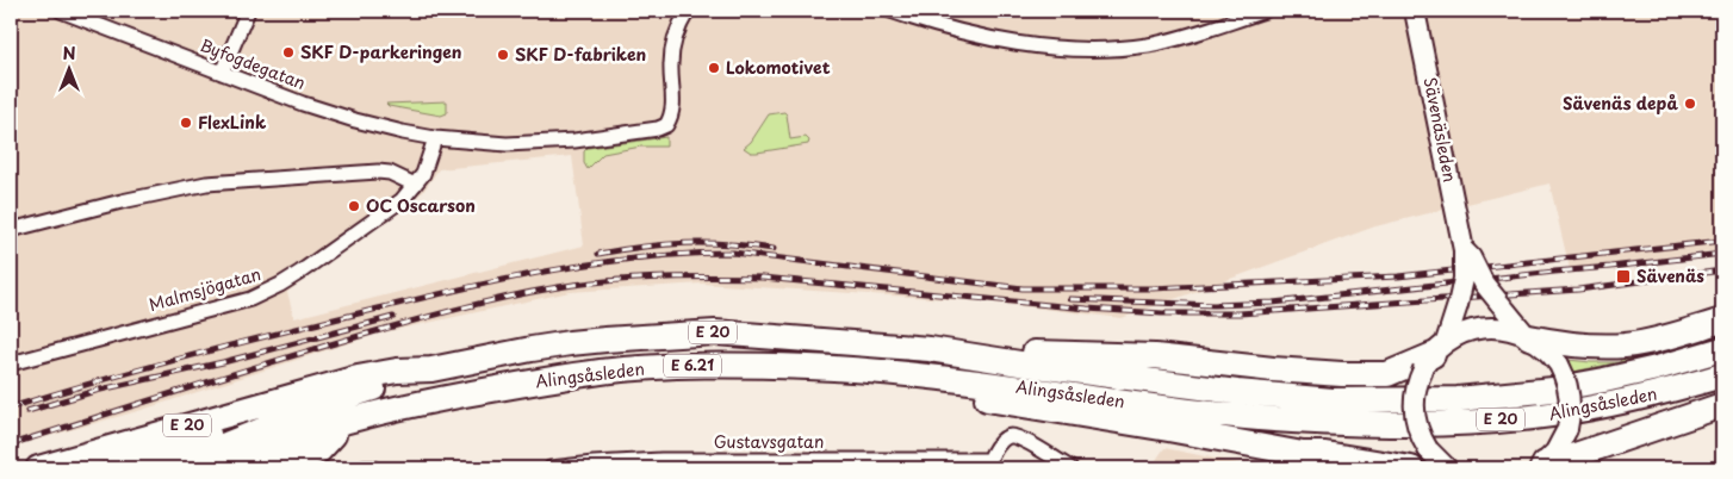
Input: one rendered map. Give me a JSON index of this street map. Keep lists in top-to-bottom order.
{
  "streets": {
    "highway": ["E 20", "E 6.21", "Alingsåsleden"],
    "street": [
      "Byfogdegatan",
      "Sävenäsleden",
      "Malmsjögatan",
      "Gustavsgatan"
    ]
  },
  "crossings": [
    ["Byfogdegatan", "Malmsjögatan"],
    ["E 20", "Alingsåsleden"],
    ["E 6.21", "Alingsåsleden"]
  ],
  "places": {
    "other": [
      "SKF D-parkeringen",
      "SKF D-fabriken",
      "Lokomotivet",
      "Sävenäs depå",
      "FlexLink",
      "OC Oscarson"
    ],
    "transit": ["Sävenäs"]
  },
  "north": "top"
}
